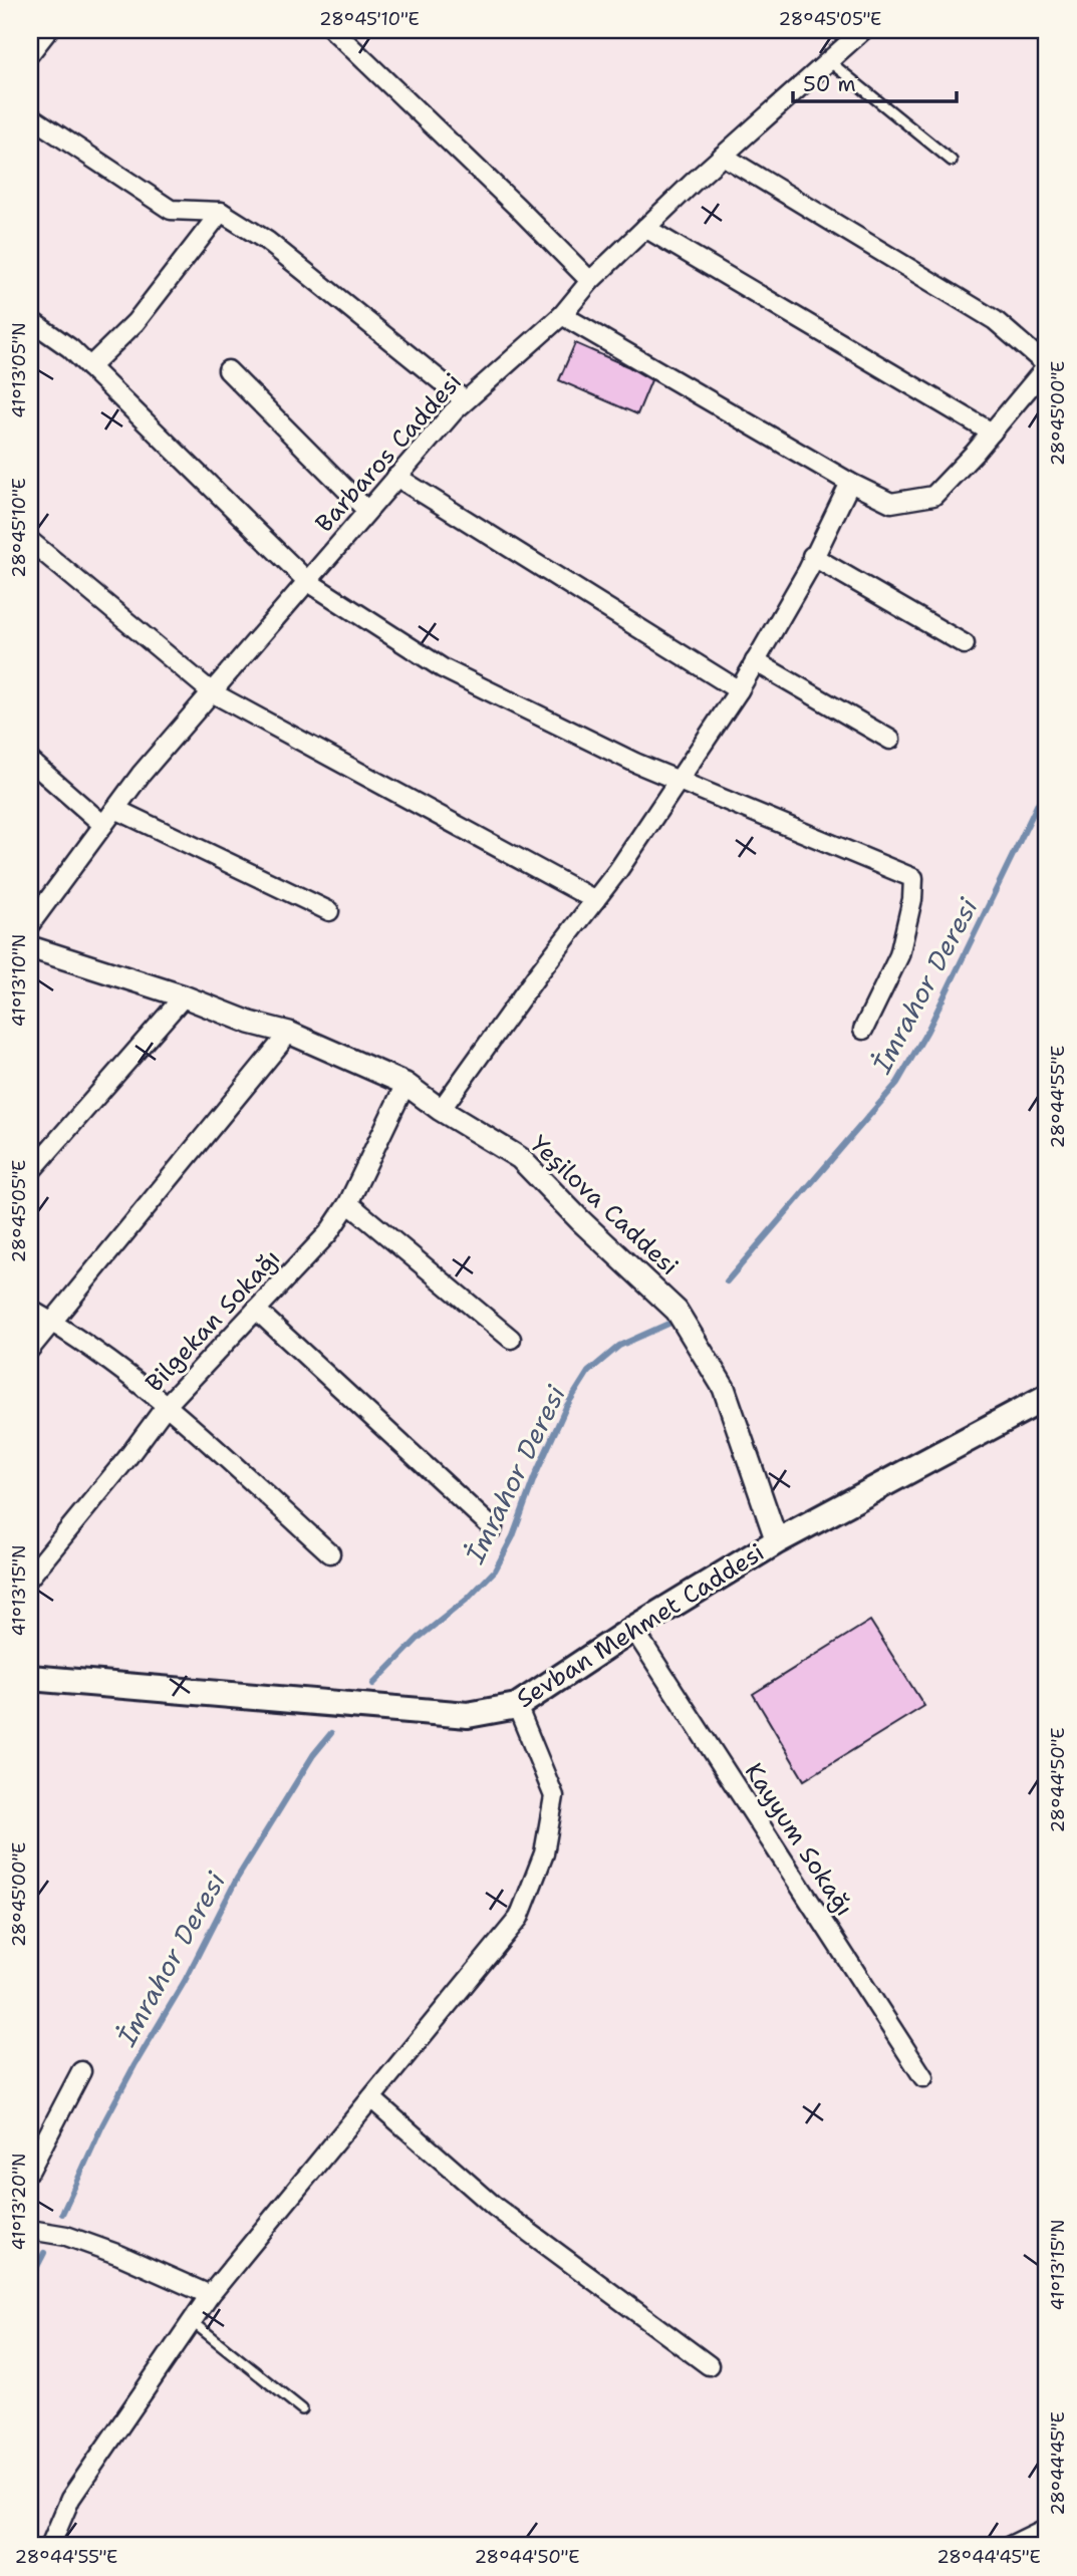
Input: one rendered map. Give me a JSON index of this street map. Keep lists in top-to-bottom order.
{
  "streets": {
    "main road": ["Sevban Mehmet Caddesi"],
    "street": [
      "Barbaros Caddesi",
      "Yeşilova Caddesi",
      "Bilgekan Sokağı",
      "Kayyum Sokağı"
    ]
  },
  "crossings": [
    ["Yeşilova Caddesi", "Bilgekan Sokağı"],
    ["Yeşilova Caddesi", "Sevban Mehmet Caddesi"],
    ["Sevban Mehmet Caddesi", "Kayyum Sokağı"]
  ],
  "water": ["İmrahor Deresi"],
  "scale_bar": "50 m",
  "coordinates": [
    "28°45'10\"E",
    "28°45'05\"E",
    "41°13'05\"N",
    "28°45'00\"E",
    "41°13'10\"N",
    "28°44'55\"E",
    "41°13'15\"N",
    "28°44'50\"E",
    "41°13'20\"N",
    "28°44'45\"E"
  ]
}
